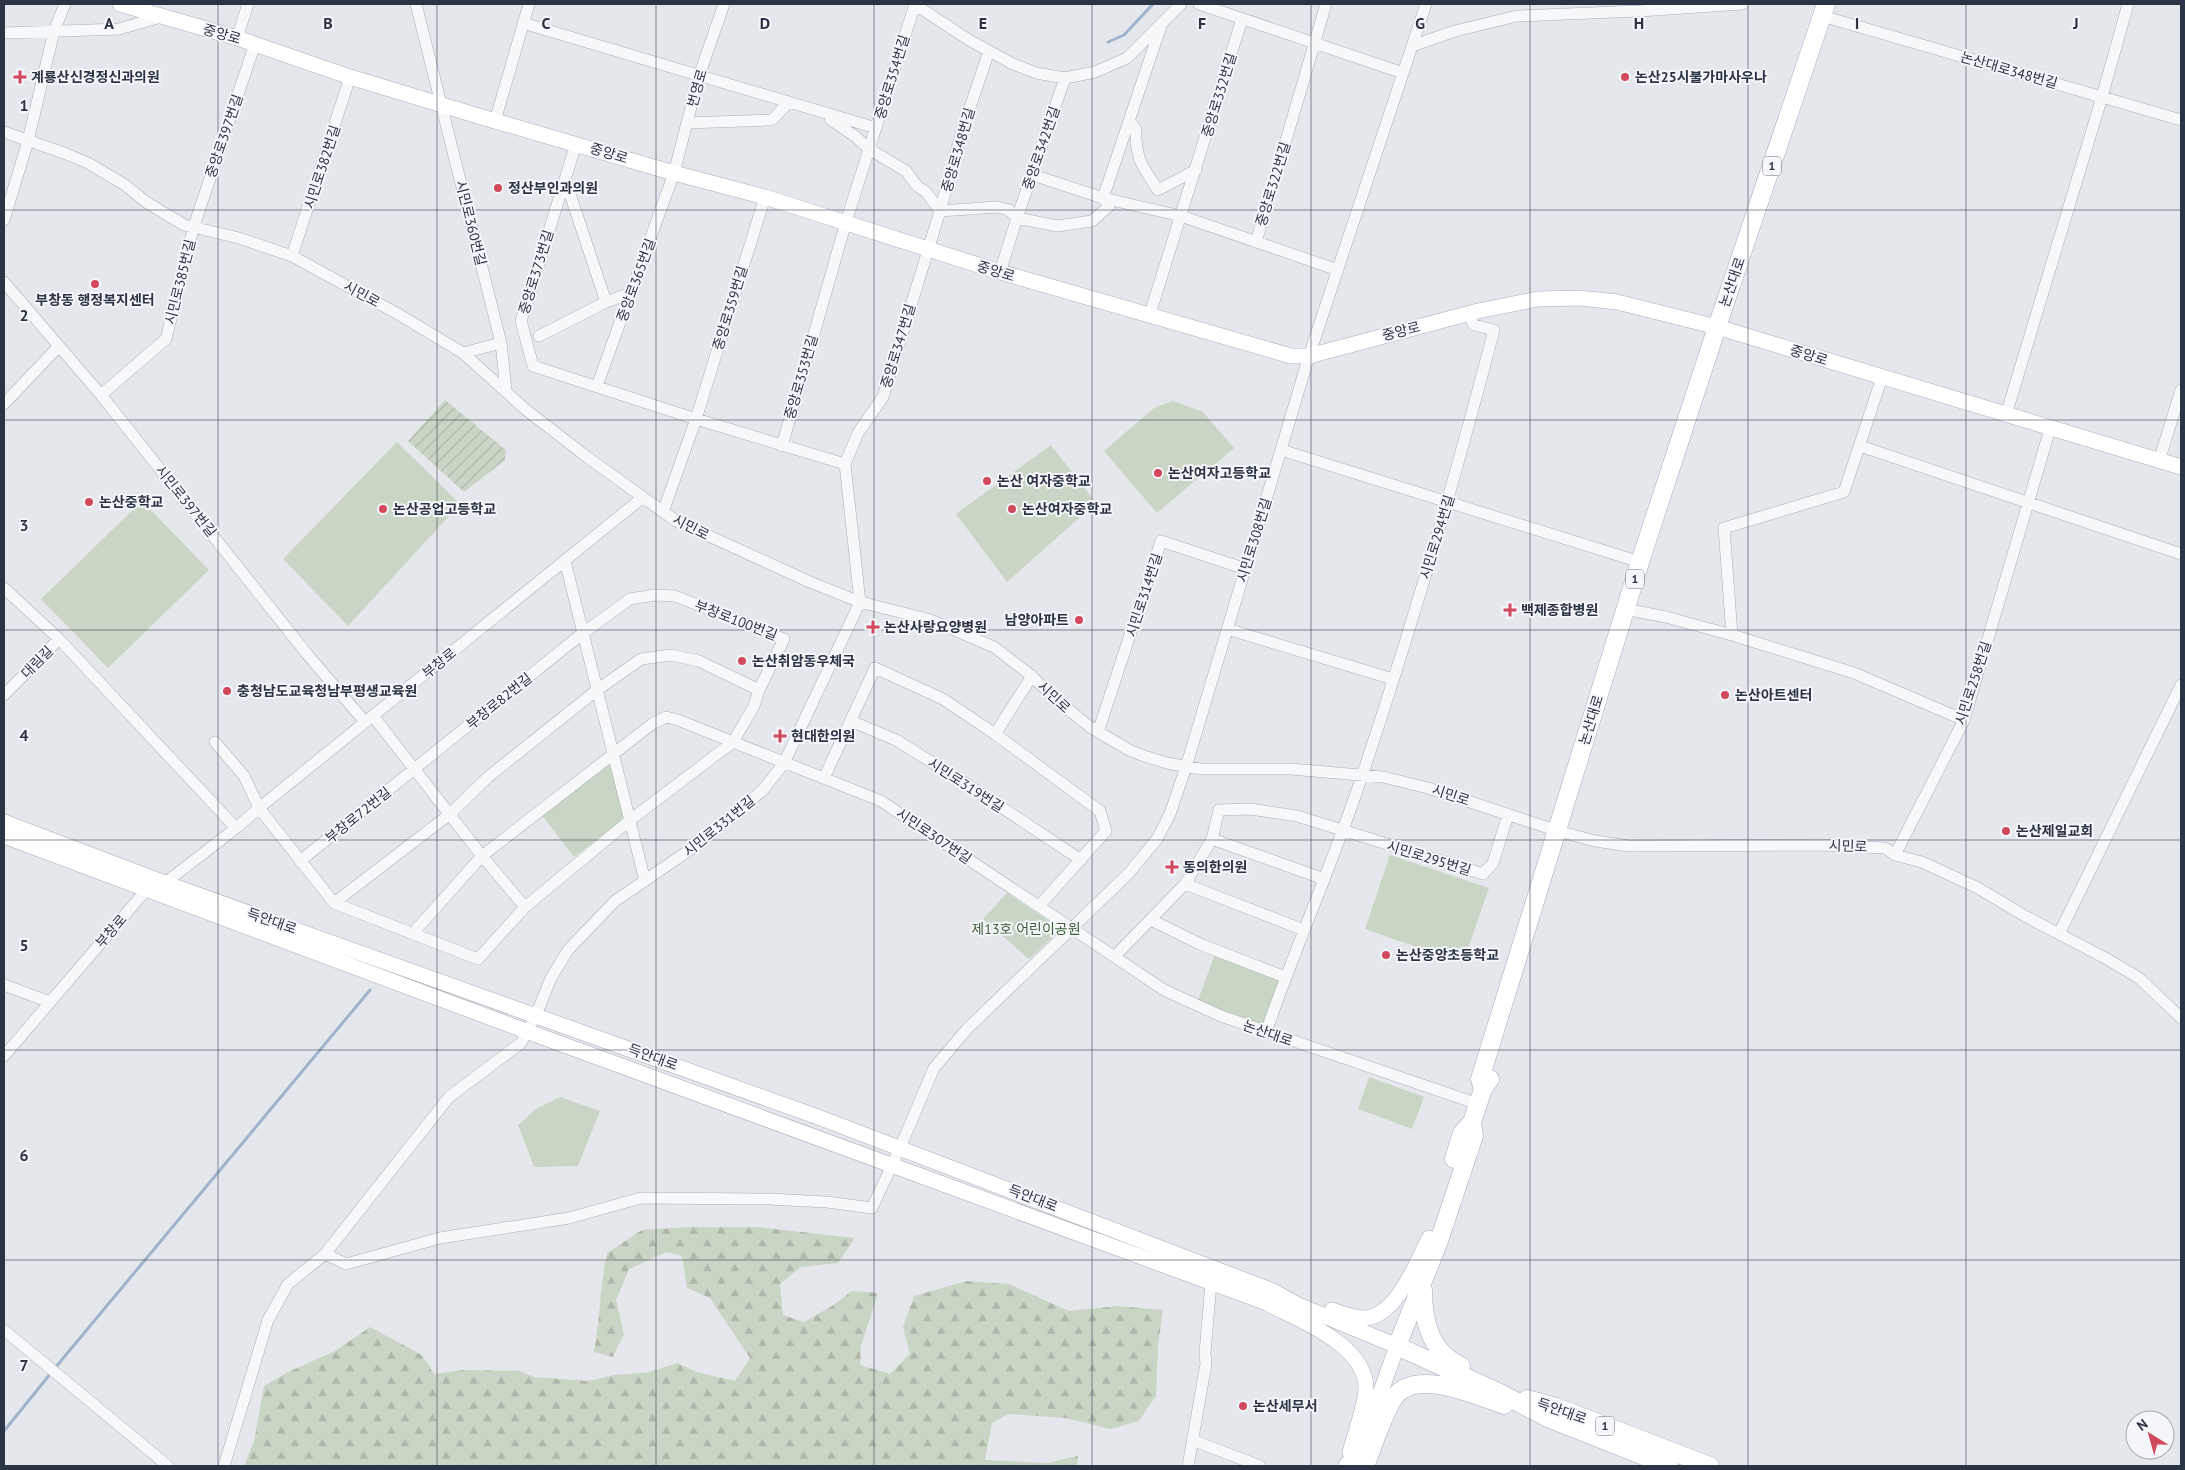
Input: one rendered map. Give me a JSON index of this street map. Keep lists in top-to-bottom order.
{
  "streets": {
    "main road": ["1", "논산대로", "득안대로"],
    "street": [
      "중앙로",
      "논산대로348번길",
      "중앙로354번길",
      "번영로",
      "중앙로332번길",
      "중앙로397번길",
      "중앙로342번길",
      "중앙로348번길",
      "시민로382번길",
      "중앙로322번길",
      "시민로360번길",
      "중앙로373번길",
      "중앙로365번길",
      "시민로385번길",
      "시민로",
      "중앙로359번길",
      "중앙로347번길",
      "중앙로353번길",
      "시민로397번길",
      "시민로294번길",
      "시민로308번길",
      "시민로314번길",
      "부창로100번길",
      "대림길",
      "부창로",
      "시민로258번길",
      "부창로82번길",
      "시민로319번길",
      "부창로72번길",
      "시민로331번길",
      "시민로307번길",
      "시민로295번길"
    ]
  },
  "crossings": [
    ["중앙로", "중앙로354번길"],
    ["중앙로", "번영로"],
    ["중앙로", "중앙로332번길"],
    ["중앙로", "중앙로397번길"],
    ["중앙로", "중앙로342번길"],
    ["중앙로", "중앙로348번길"],
    ["중앙로", "시민로382번길"],
    ["중앙로", "시민로360번길"],
    ["중앙로", "중앙로373번길"],
    ["중앙로", "중앙로365번길"],
    ["중앙로", "논산대로"],
    ["중앙로", "중앙로359번길"],
    ["중앙로", "중앙로347번길"],
    ["중앙로", "중앙로353번길"],
    ["중앙로", "시민로294번길"],
    ["중앙로", "시민로308번길"],
    ["중앙로", "시민로258번길"],
    ["논산대로348번길", "논산대로"],
    ["중앙로354번길", "중앙로353번길"],
    ["번영로", "중앙로365번길"],
    ["중앙로397번길", "시민로385번길"],
    ["중앙로397번길", "시민로"],
    ["중앙로348번길", "중앙로347번길"],
    ["1", "논산대로"],
    ["1", "득안대로"],
    ["시민로382번길", "시민로"],
    ["시민로360번길", "시민로"],
    ["중앙로373번길", "중앙로365번길"],
    ["시민로385번길", "시민로"],
    ["시민로385번길", "시민로397번길"],
    ["논산대로", "시민로"],
    ["논산대로", "시민로307번길"],
    ["논산대로", "득안대로"],
    ["시민로", "중앙로359번길"],
    ["시민로", "중앙로347번길"],
    ["시민로", "시민로294번길"],
    ["시민로", "시민로308번길"],
    ["시민로", "시민로314번길"],
    ["시민로", "부창로"],
    ["시민로", "시민로258번길"],
    ["시민로", "시민로331번길"],
    ["시민로", "시민로295번길"],
    ["중앙로347번길", "시민로331번길"],
    ["시민로397번길", "부창로"],
    ["시민로308번길", "시민로314번길"],
    ["부창로100번길", "부창로82번길"],
    ["부창로", "득안대로"],
    ["부창로82번길", "부창로72번길"],
    ["시민로331번길", "시민로307번길"],
    ["시민로331번길", "득안대로"]
  ],
  "parks": ["제13호 어린이공원"],
  "places": {
    "health": [
      "계룡산신경정신과의원",
      "백제종합병원",
      "논산사랑요양병원",
      "현대한의원",
      "동의한의원"
    ],
    "other": [
      "논산25시불가마사우나",
      "정산부인과의원",
      "부창동 행정복지센터",
      "논산여자고등학교",
      "논산 여자중학교",
      "논산중학교",
      "논산공업고등학교",
      "논산여자중학교",
      "남양아파트",
      "논산취암동우체국",
      "충청남도교육청남부평생교육원",
      "논산아트센터",
      "논산제일교회",
      "논산중앙초등학교",
      "논산세무서"
    ]
  },
  "north": "top left",
  "grid": {
    "columns": [
      "A",
      "B",
      "C",
      "D",
      "E",
      "F",
      "G",
      "H",
      "I",
      "J"
    ],
    "rows": [
      "1",
      "2",
      "3",
      "4",
      "5",
      "6",
      "7"
    ]
  }
}
